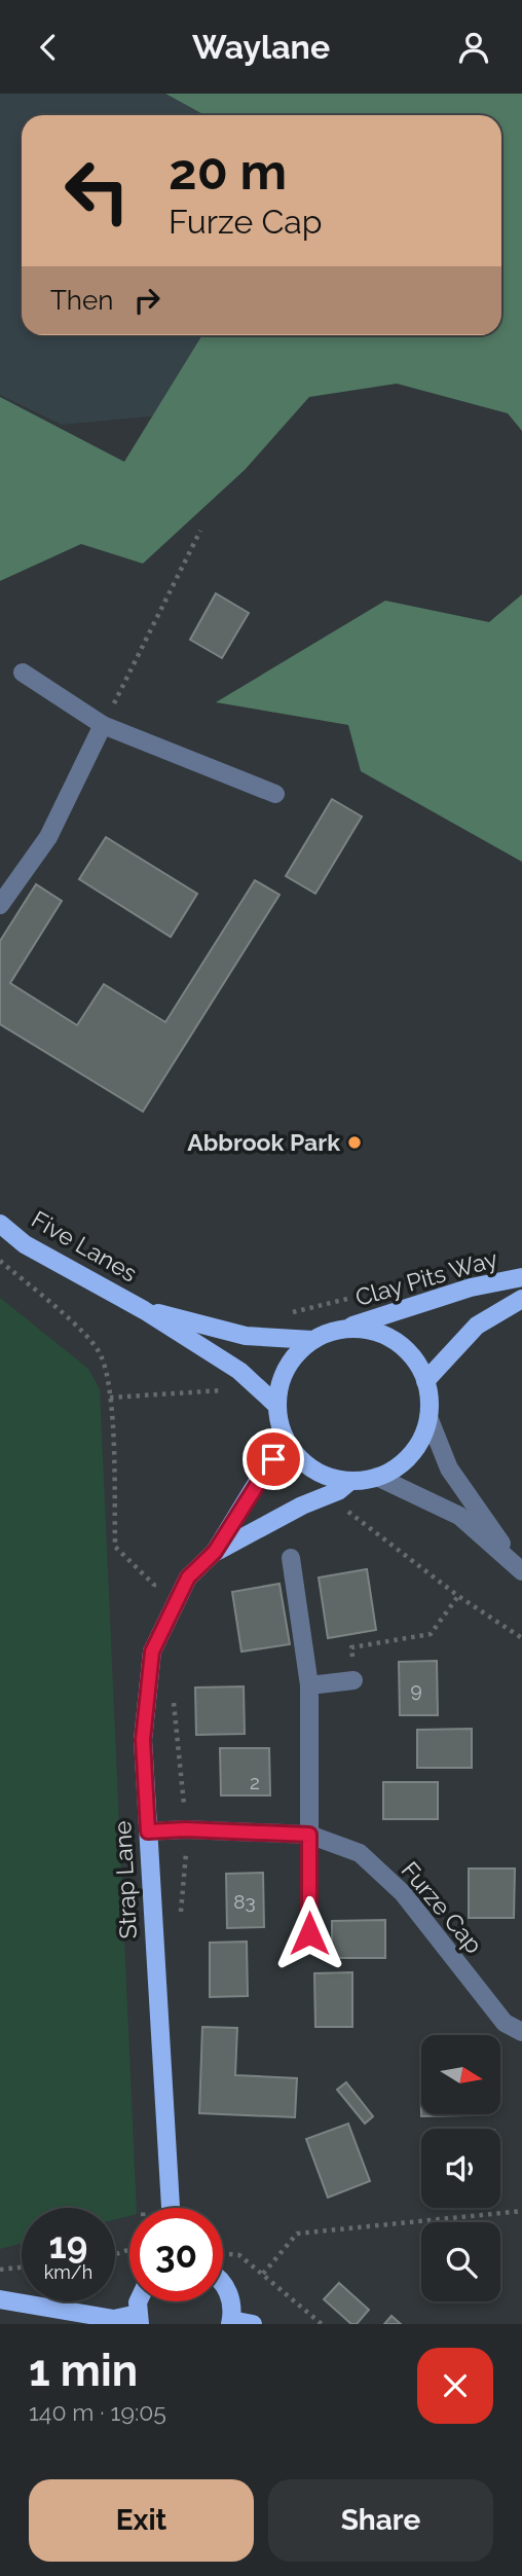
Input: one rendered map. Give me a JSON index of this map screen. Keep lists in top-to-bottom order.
{
  "streets": {
    "main road": ["Five Lanes", "Clay Pits Way", "Strap Lane"],
    "street": ["Furze Cap"]
  },
  "crossings": [
    ["Five Lanes", "Clay Pits Way"],
    ["Five Lanes", "Strap Lane"],
    ["Clay Pits Way", "Strap Lane"],
    ["Strap Lane", "Furze Cap"]
  ],
  "places": ["Abbrook Park"],
  "house_numbers": ["9", "2", "83"],
  "north": "right",
  "page": {
    "header": "Waylane",
    "turn": ["20 m", "Furze Cap"],
    "then": "Then",
    "speed": "19 km/h",
    "limit": "30",
    "heading": ["1 min", "140 m · 19:05"],
    "buttons": ["Exit", "Share"]
  }
}
